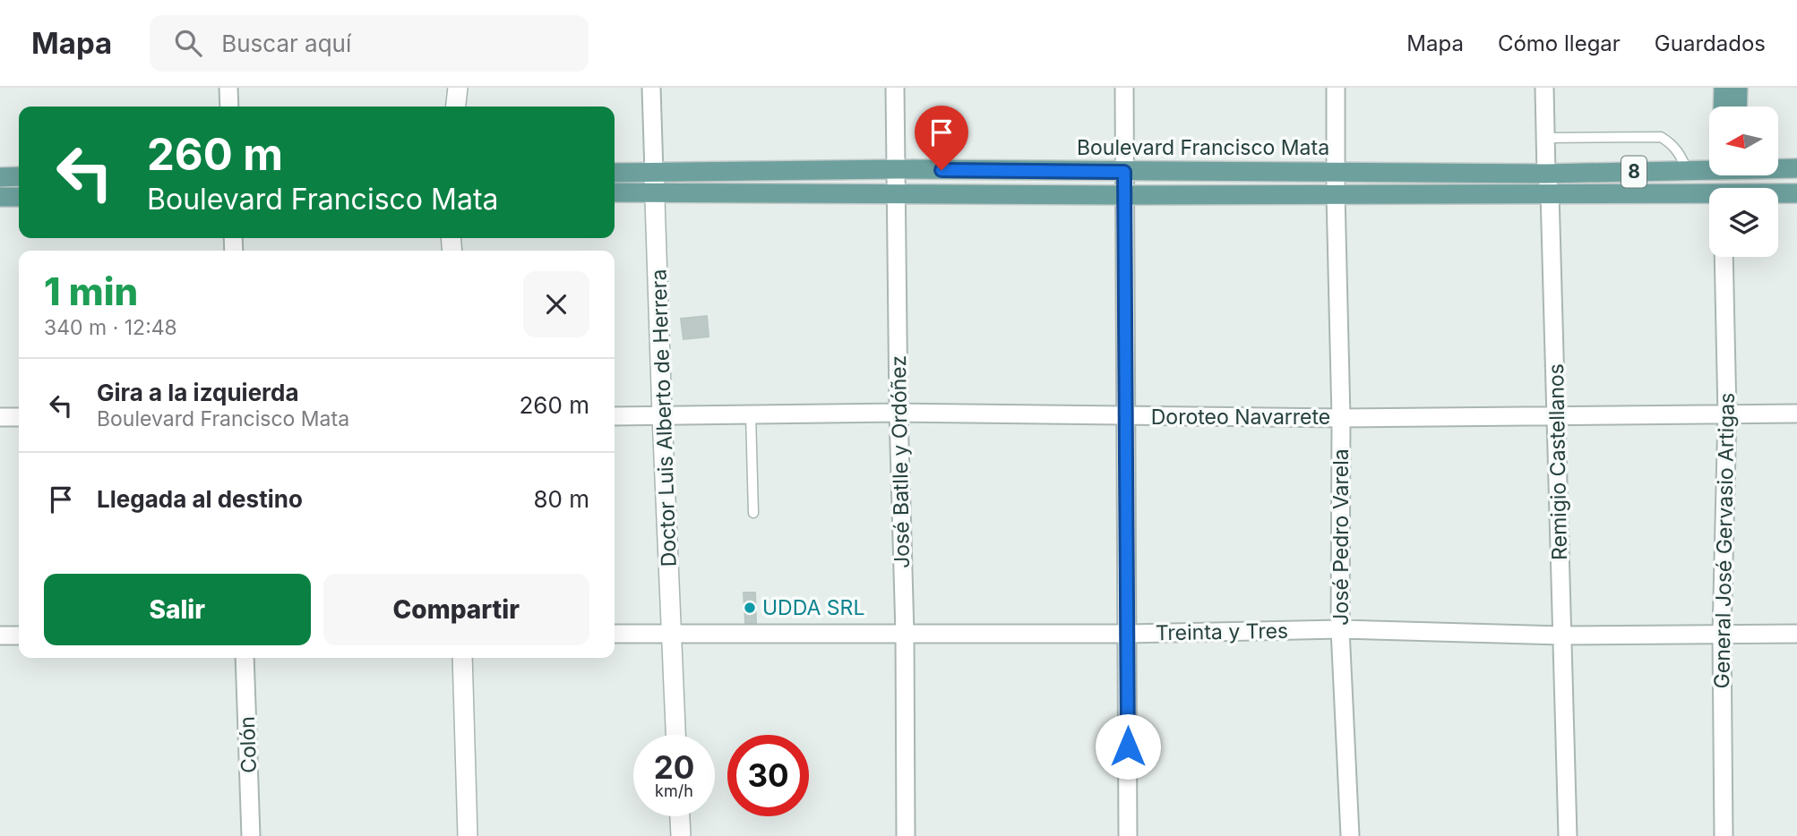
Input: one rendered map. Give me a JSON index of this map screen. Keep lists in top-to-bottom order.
{
  "streets": {
    "main road": ["Boulevard Francisco Mata", "8"],
    "street": [
      "Doroteo Navarrete",
      "Doctor Luis Alberto de Herrera",
      "José Batlle y Ordóñez",
      "Remigio Castellanos",
      "José Pedro Varela",
      "General José Gervasio Artigas",
      "Treinta y Tres",
      "Colón"
    ]
  },
  "crossings": [
    ["Boulevard Francisco Mata", "Doctor Luis Alberto de Herrera"],
    ["Boulevard Francisco Mata", "José Batlle y Ordóñez"],
    ["Boulevard Francisco Mata", "Remigio Castellanos"],
    ["Boulevard Francisco Mata", "José Pedro Varela"],
    ["Doroteo Navarrete", "Doctor Luis Alberto de Herrera"],
    ["Doroteo Navarrete", "José Batlle y Ordóñez"],
    ["Doroteo Navarrete", "Remigio Castellanos"],
    ["Doroteo Navarrete", "José Pedro Varela"],
    ["Doroteo Navarrete", "General José Gervasio Artigas"],
    ["Doctor Luis Alberto de Herrera", "Treinta y Tres"],
    ["José Batlle y Ordóñez", "Treinta y Tres"],
    ["Remigio Castellanos", "Treinta y Tres"],
    ["José Pedro Varela", "Treinta y Tres"],
    ["General José Gervasio Artigas", "Treinta y Tres"]
  ],
  "places": ["UDDA SRL"],
  "north": "left",
  "page": {
    "header": "Mapa",
    "search": "Buscar aquí",
    "nav": ["Mapa", "Cómo llegar", "Guardados"],
    "turn": ["260 m", "Boulevard Francisco Mata"],
    "heading": ["1 min", "340 m · 12:48"],
    "list": [
      {
        "name": "Gira a la izquierda",
        "note": "Boulevard Francisco Mata",
        "value": "260 m"
      },
      {
        "name": "Llegada al destino",
        "value": "80 m"
      }
    ],
    "buttons": ["Salir", "Compartir"],
    "speed": "20 km/h",
    "limit": "30"
  }
}
